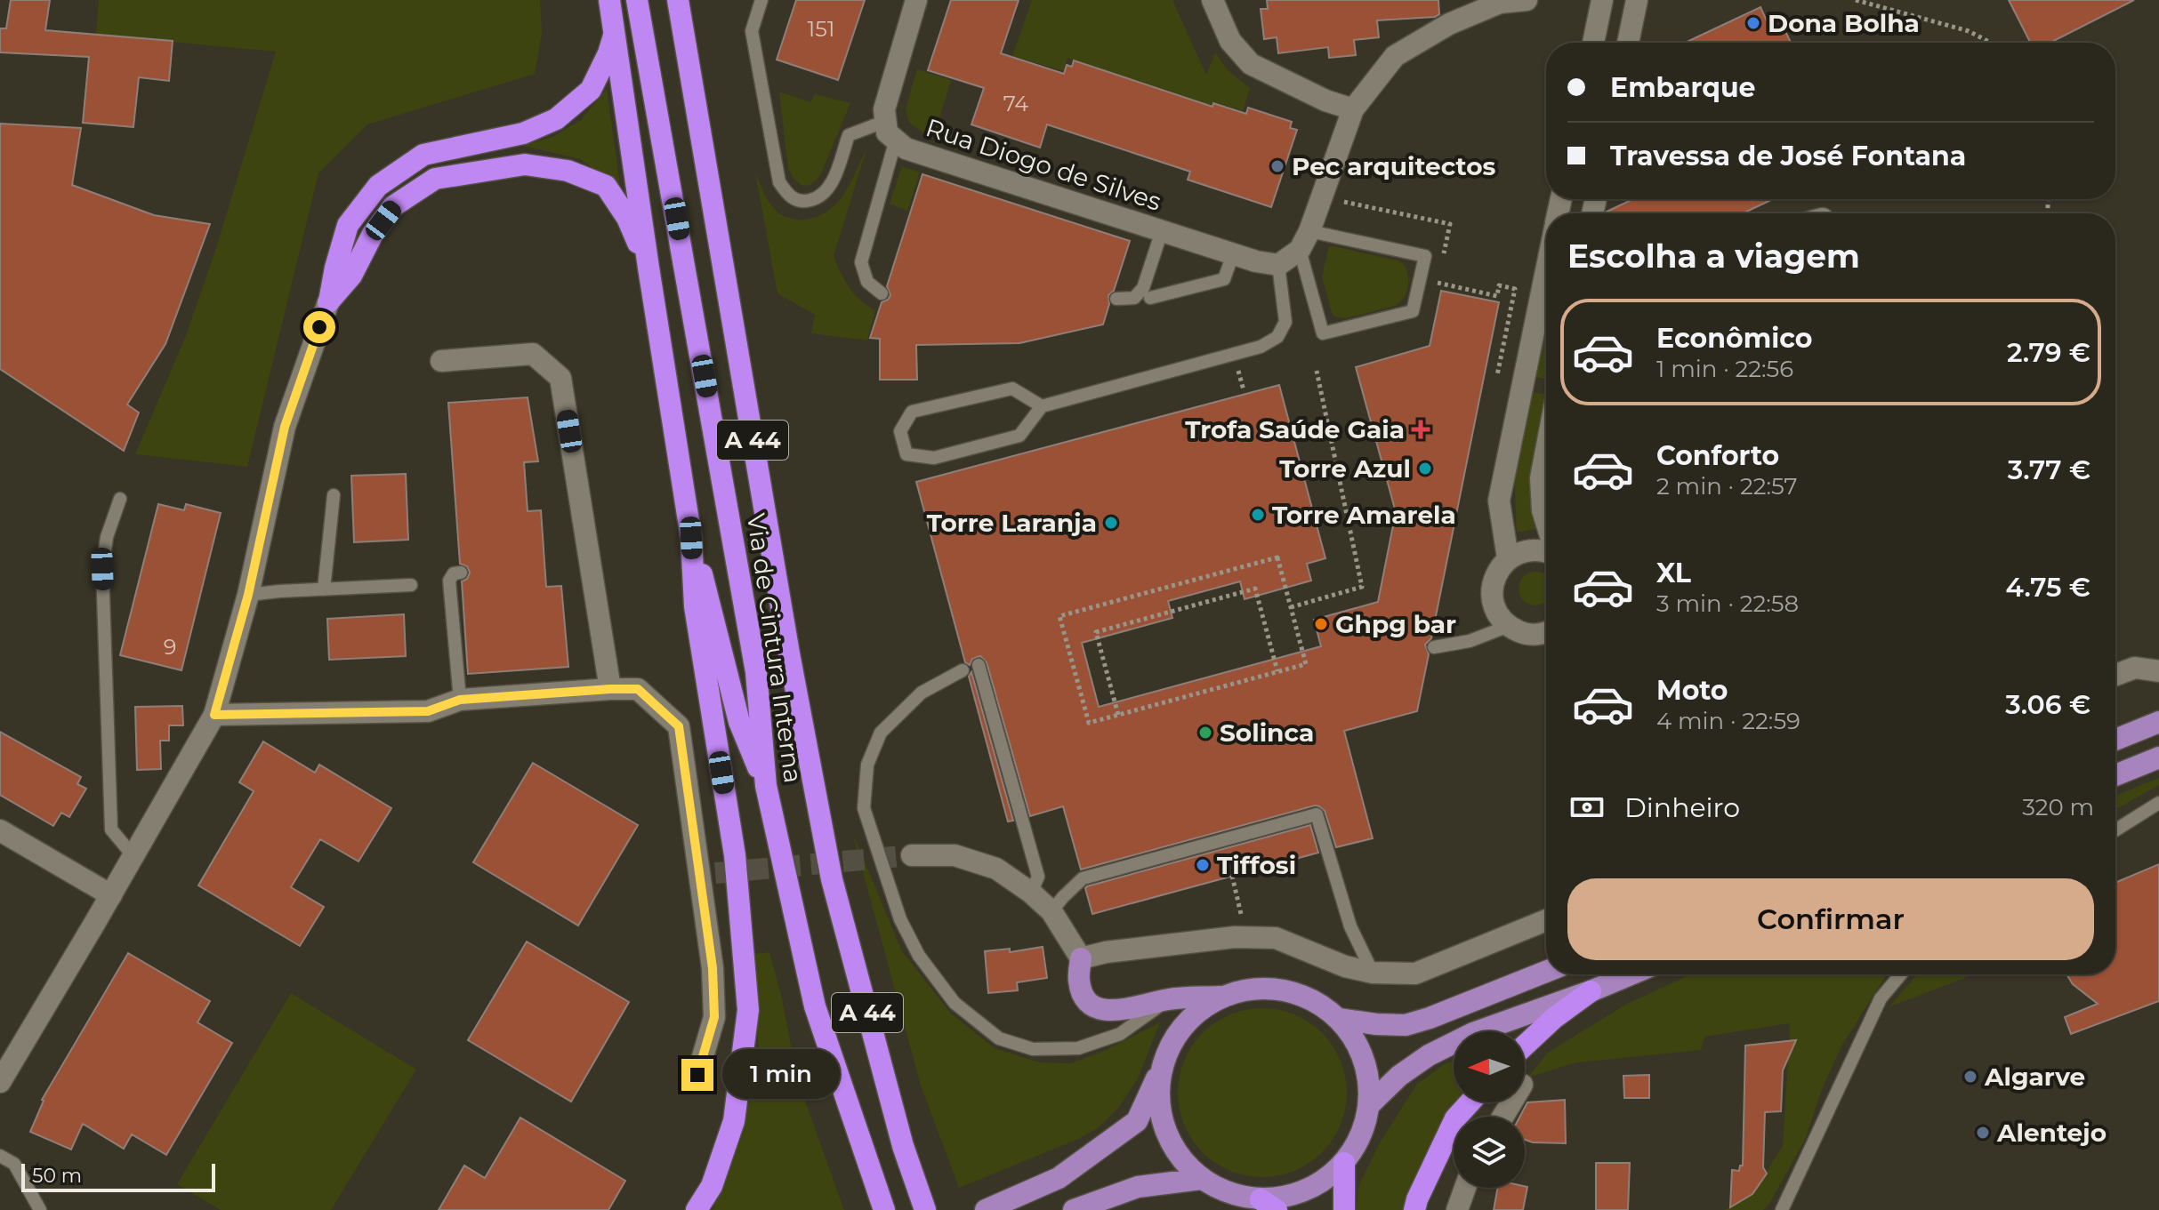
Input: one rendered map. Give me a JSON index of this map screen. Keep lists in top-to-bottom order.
{
  "streets": {
    "highway": ["A 44", "Via de Cintura Interna"],
    "street": ["Rua Diogo de Silves"]
  },
  "places": {
    "other": [
      "Dona Bolha",
      "Pec arquitectos",
      "Torre Azul",
      "Torre Amarela",
      "Torre Laranja",
      "Ghpg bar",
      "Solinca",
      "Tiffosi",
      "Algarve",
      "Alentejo"
    ],
    "health": ["Trofa Saúde Gaia"]
  },
  "house_numbers": ["151", "74", "9"],
  "scale_bar": "50 m",
  "north": "left",
  "page": {
    "banner": ["Embarque", "Travessa de José Fontana"],
    "heading": "Escolha a viagem",
    "list": [
      {
        "name": "Econômico",
        "note": "1 min · 22:56",
        "value": "2.79 €"
      },
      {
        "name": "Conforto",
        "note": "2 min · 22:57",
        "value": "3.77 €"
      },
      {
        "name": "XL",
        "note": "3 min · 22:58",
        "value": "4.75 €"
      },
      {
        "name": "Moto",
        "note": "4 min · 22:59",
        "value": "3.06 €"
      }
    ],
    "pay": ["Dinheiro", "320 m"],
    "buttons": "Confirmar",
    "bubble": "1 min",
    "scale": "50 m"
  }
}
